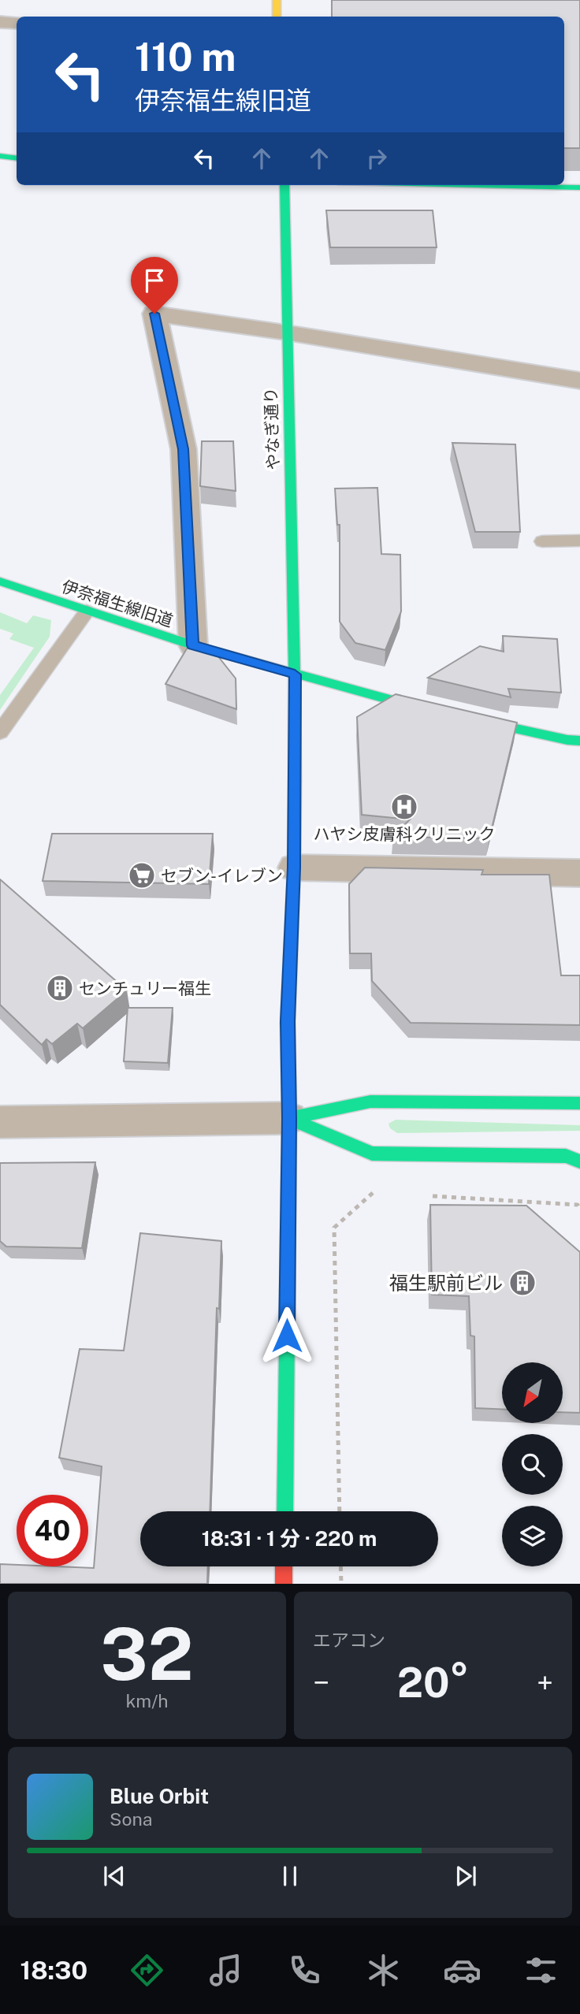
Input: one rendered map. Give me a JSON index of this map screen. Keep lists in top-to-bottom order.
{
  "streets": {
    "street": ["やなぎ通り", "伊奈福生線旧道"]
  },
  "crossings": [
    ["やなぎ通り", "伊奈福生線旧道"]
  ],
  "places": {
    "hospital": ["ハヤシ皮膚科クリニック"],
    "supermarket": ["セブン-イレブン"],
    "building": ["センチュリー福生", "福生駅前ビル"]
  },
  "north": "bottom left",
  "page": {
    "turn": ["110 m", "伊奈福生線旧道"],
    "limit": "40",
    "trip": "18:31 · 1 分 · 220 m",
    "tile": [
      ["32", "km/h"],
      "エアコン"
    ],
    "heat": ["−", "20°", "+"],
    "song": ["Blue Orbit", "Sona"],
    "tabs": "18:30"
  }
}
